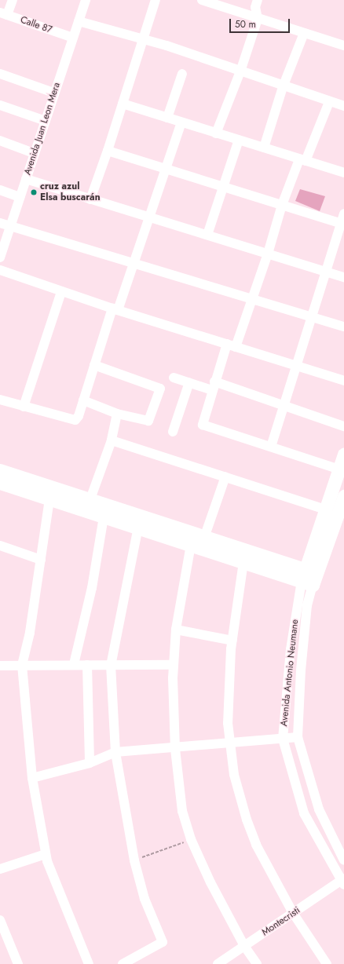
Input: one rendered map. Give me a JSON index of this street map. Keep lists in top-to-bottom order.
{
  "streets": {
    "street": [
      "Calle 87",
      "Avenida Juan Leon Mera",
      "Avenida Antonio Neumane",
      "Montecristi"
    ]
  },
  "crossings": [
    ["Calle 87", "Avenida Juan Leon Mera"],
    ["Avenida Antonio Neumane", "Montecristi"]
  ],
  "places": ["cruz azul Elsa buscarán"],
  "scale_bar": "50 m"
}
